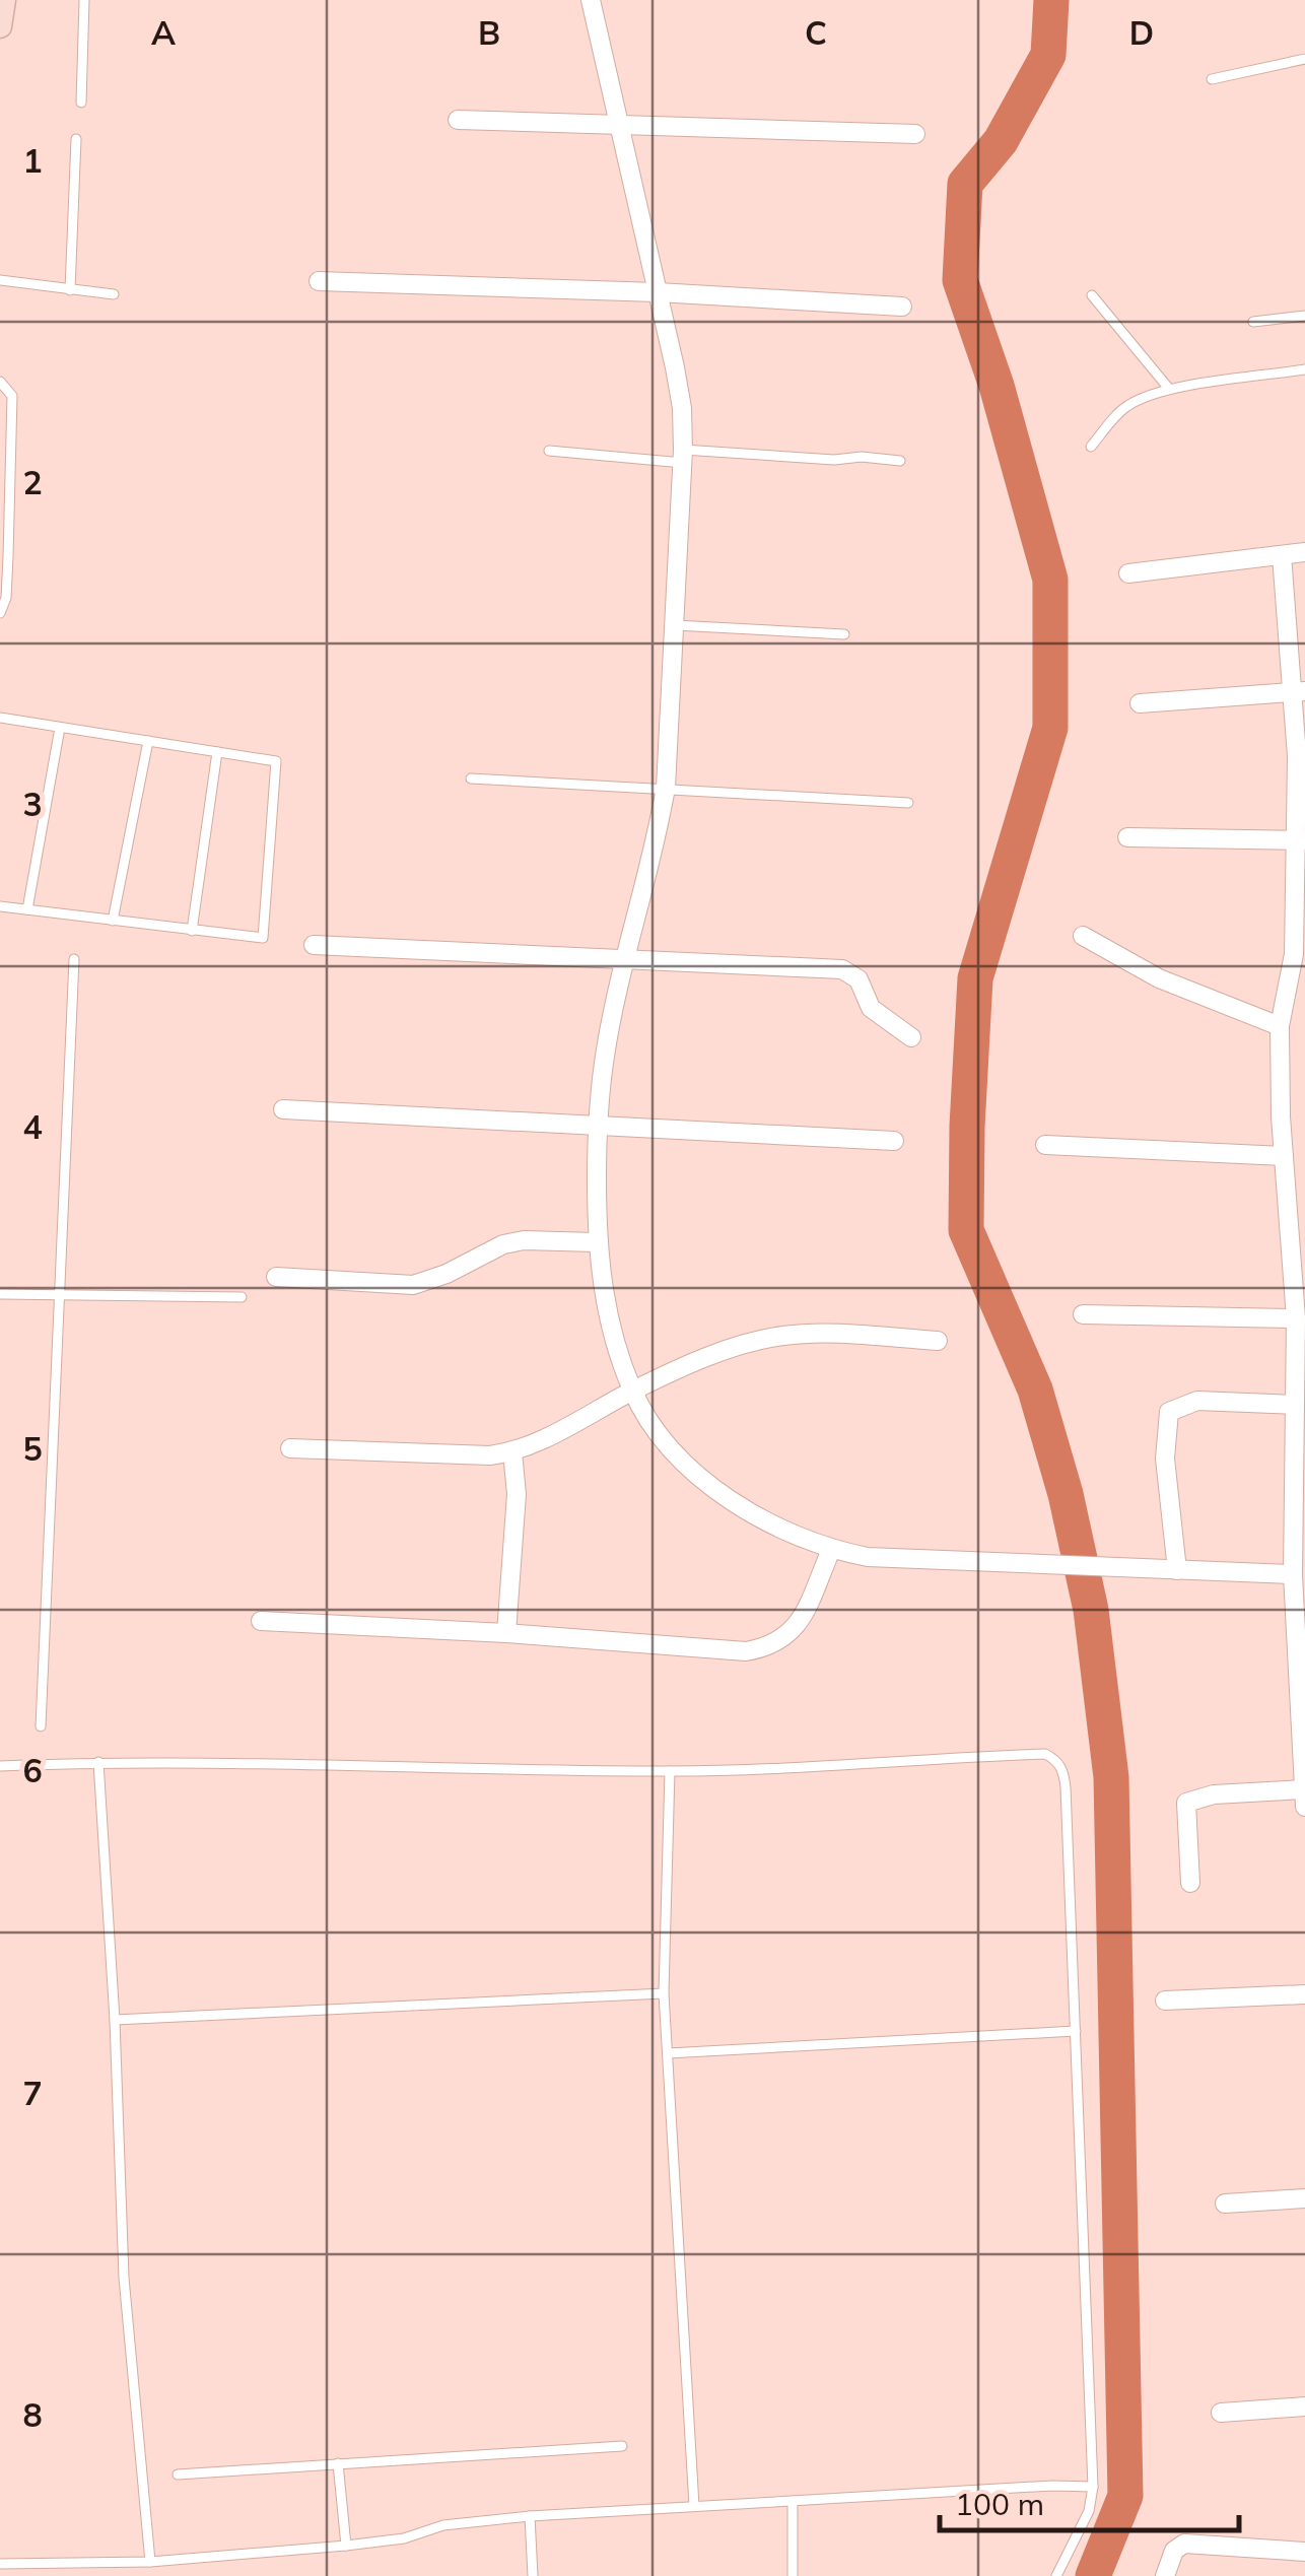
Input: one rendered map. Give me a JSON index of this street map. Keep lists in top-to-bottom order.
{
  "scale_bar": "100 m",
  "grid": {
    "columns": [
      "A",
      "B",
      "C",
      "D"
    ],
    "rows": [
      "1",
      "2",
      "3",
      "4",
      "5",
      "6",
      "7",
      "8"
    ]
  }
}
